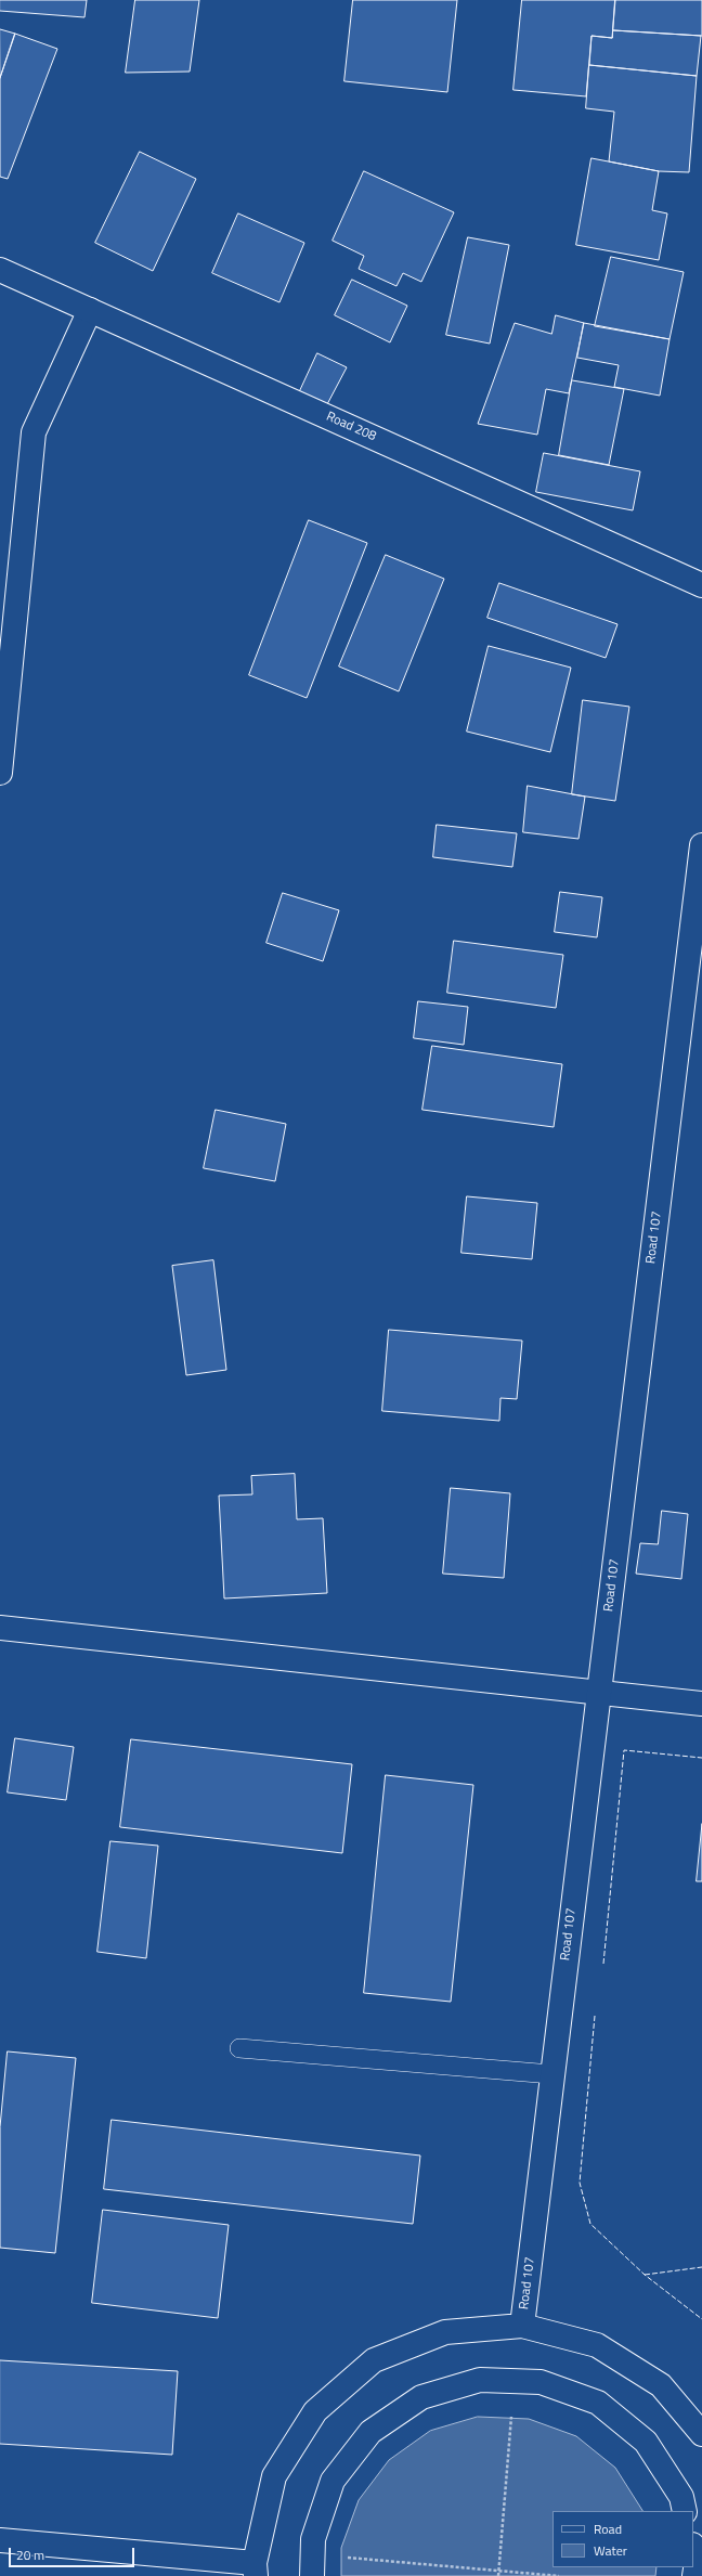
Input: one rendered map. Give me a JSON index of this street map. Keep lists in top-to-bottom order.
{
  "streets": {
    "street": ["Road 208", "Road 107"]
  },
  "legend": ["Road", "Water"],
  "scale_bar": "20 m"
}
